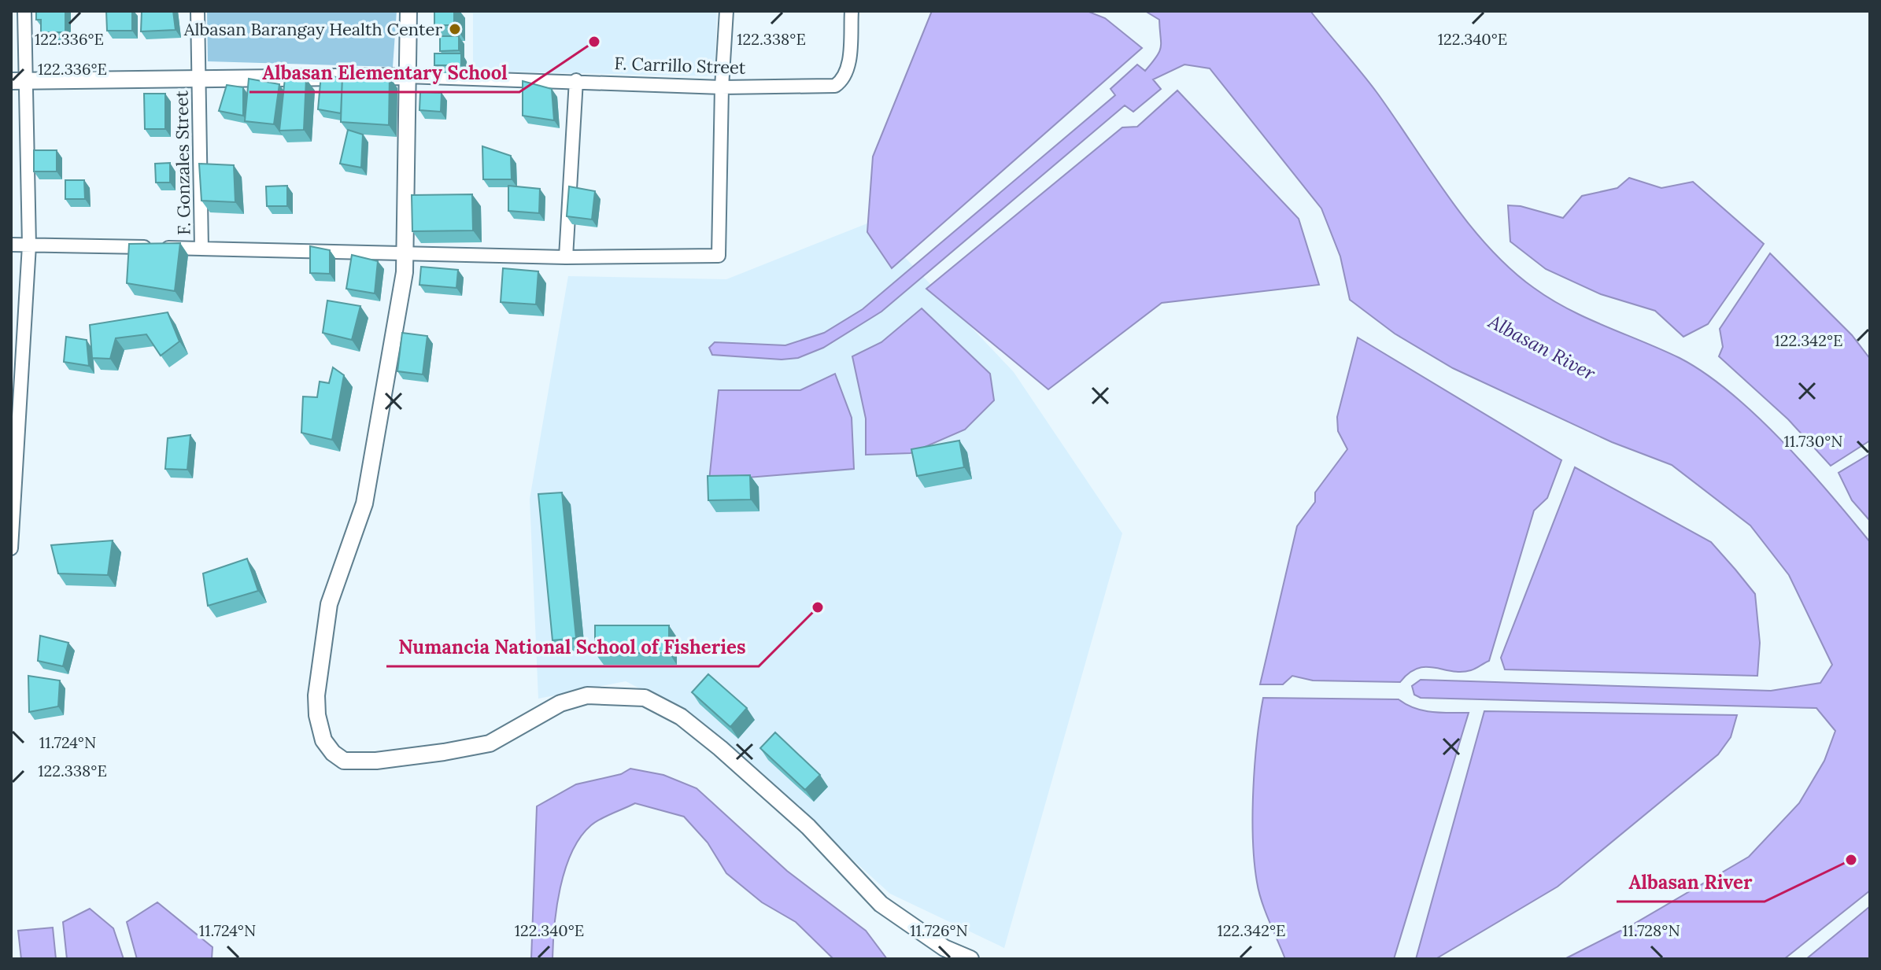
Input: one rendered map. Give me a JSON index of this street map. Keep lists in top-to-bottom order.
{
  "streets": {
    "street": ["F. Carrillo Street", "F. Gonzales Street"]
  },
  "crossings": [
    ["F. Carrillo Street", "F. Gonzales Street"]
  ],
  "water": ["Albasan River"],
  "places": [
    "Albasan Barangay Health Center",
    "Albasan Elementary School",
    "Numancia National School of Fisheries",
    "Albasan River"
  ],
  "coordinates": [
    "122.336°E",
    "122.338°E",
    "122.340°E",
    "122.342°E",
    "11.730°N",
    "11.724°N",
    "11.726°N",
    "11.728°N"
  ]
}
